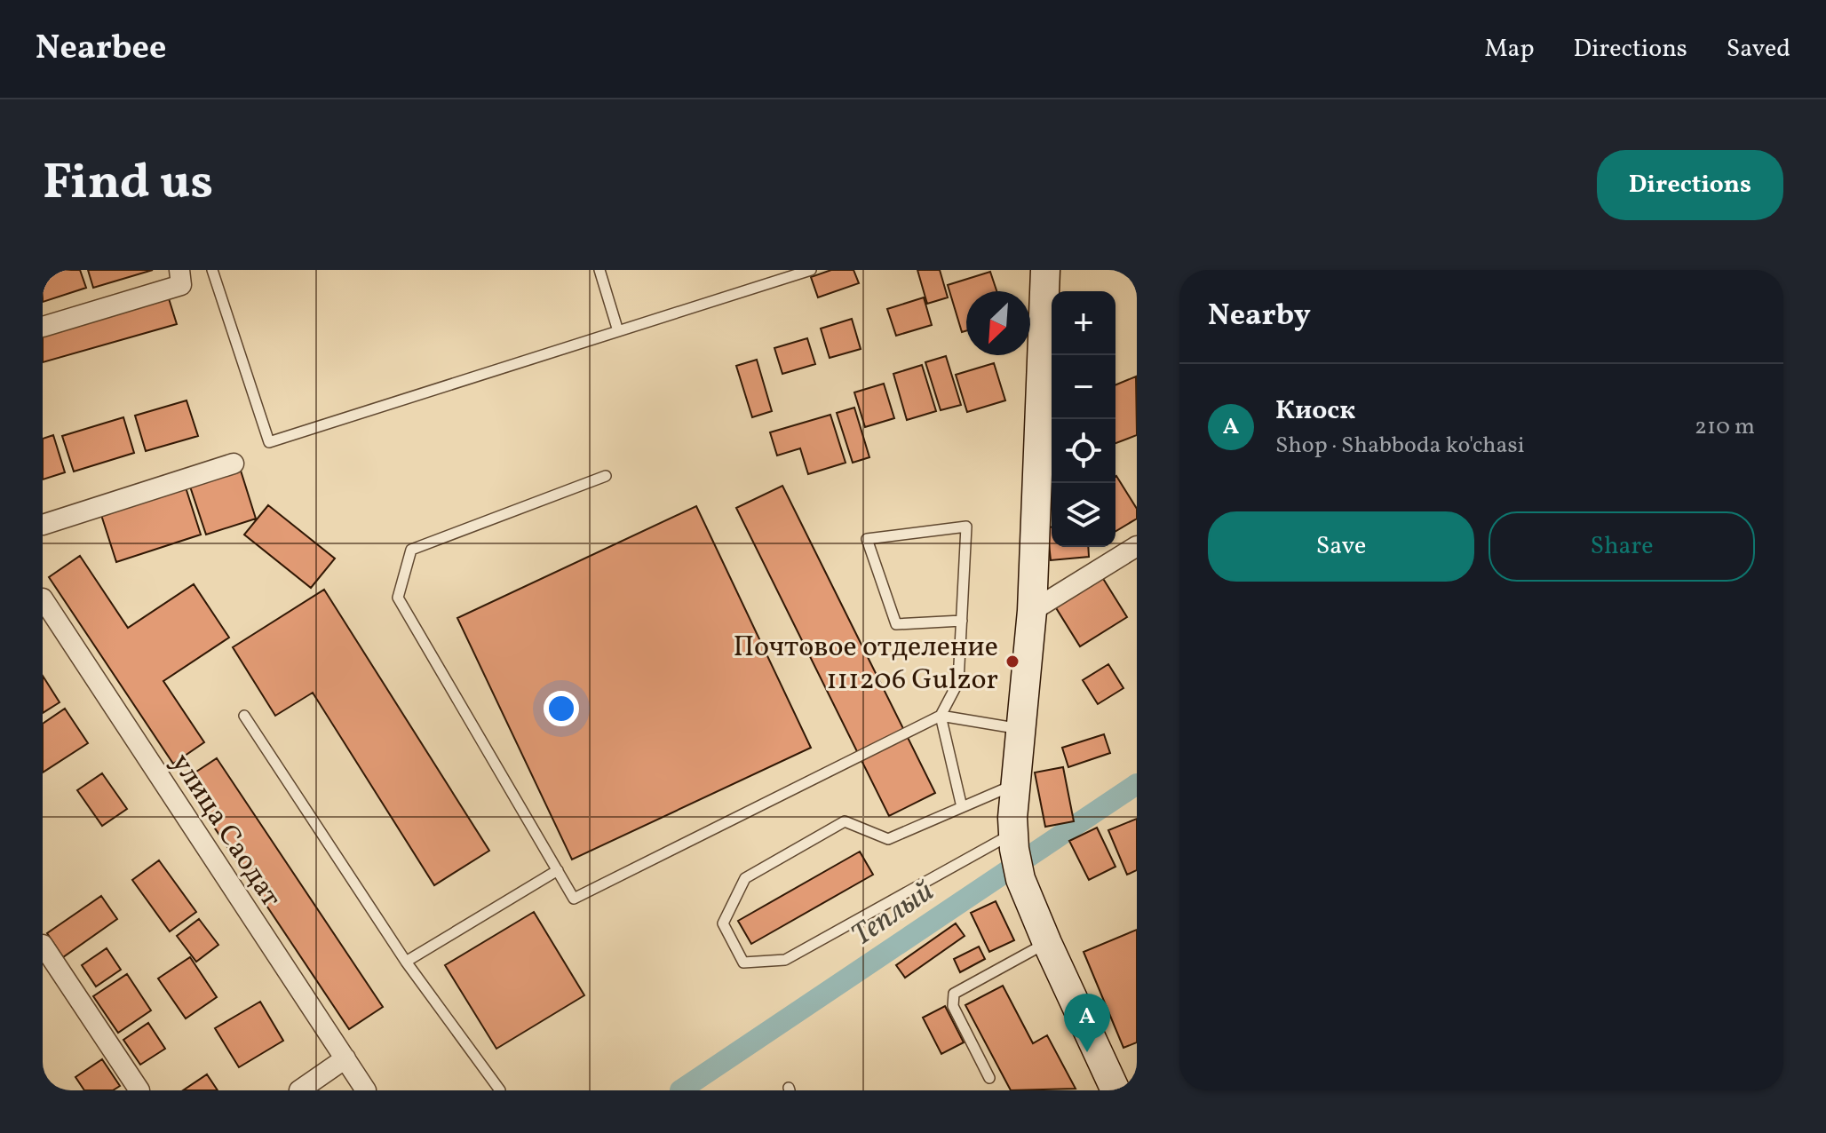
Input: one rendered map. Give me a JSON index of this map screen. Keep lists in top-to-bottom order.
{
  "streets": {
    "street": ["улица Саодат"]
  },
  "water": ["Теплый"],
  "places": ["Почтовое отделение 111206 Gulzor"],
  "north": "bottom left",
  "page": {
    "header": "Nearbee",
    "nav": ["Map", "Directions", "Saved"],
    "title": "Find us",
    "buttons": [
      "Directions",
      ["Save", "Share"]
    ],
    "heading": "Nearby",
    "map_buttons": ["+", "−"],
    "list": [
      {
        "mark": "A",
        "name": "Киоск",
        "note": "Shop · Shabboda ko'chasi",
        "value": "210 m"
      }
    ],
    "pins": "A"
  }
}
